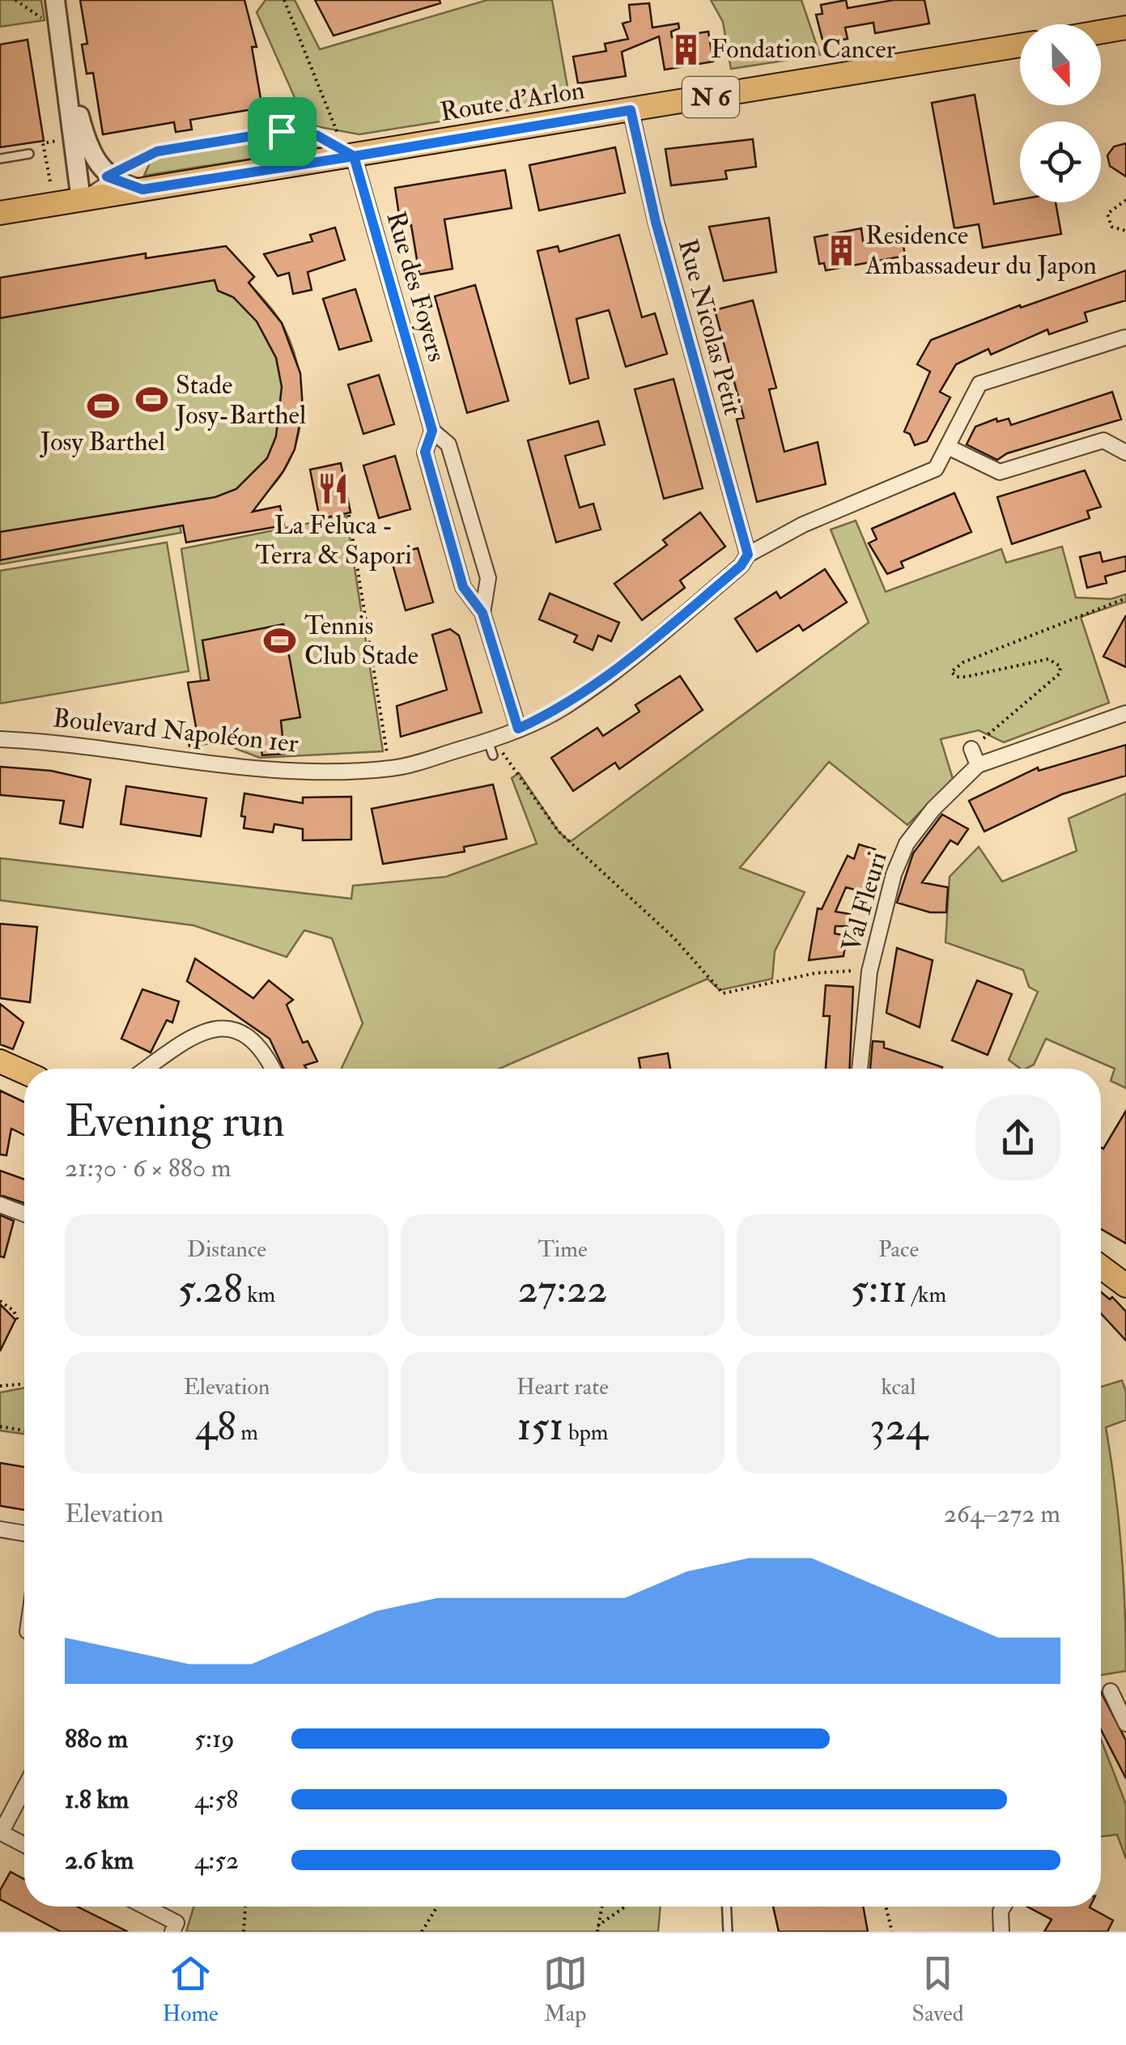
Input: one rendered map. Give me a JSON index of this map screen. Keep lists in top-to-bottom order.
{
  "streets": {
    "main road": ["N 6", "Route d'Arlon"],
    "street": [
      "Rue des Foyers",
      "Rue Nicolas Petit",
      "Boulevard Napoléon 1er",
      "Val Fleuri"
    ]
  },
  "crossings": [
    ["Route d'Arlon", "Rue des Foyers"],
    ["Route d'Arlon", "Rue Nicolas Petit"],
    ["Rue des Foyers", "Boulevard Napoléon 1er"],
    ["Rue Nicolas Petit", "Boulevard Napoléon 1er"]
  ],
  "places": {
    "building": ["Fondation Cancer", "Residence Ambassadeur du Japon"],
    "sports": ["Stade Josy-Barthel", "Josy Barthel", "Tennis Club Stade"],
    "restaurant": ["La Feluca - Terra & Sapori"]
  },
  "north": "bottom",
  "page": {
    "heading": ["Evening run", "21:30 · 6 × 880 m"],
    "stats": [
      ["Distance", "5.28 km"],
      ["Time", "27:22"],
      ["Pace", "5:11 /km"],
      ["Elevation", "48 m"],
      ["Heart rate", "151 bpm"],
      ["kcal", "324"]
    ],
    "chart": ["Elevation", "264–272 m"],
    "list": [
      {
        "name": "880 m",
        "note": "5:19"
      },
      {
        "name": "1.8 km",
        "note": "4:58"
      },
      {
        "name": "2.6 km",
        "note": "4:52"
      }
    ],
    "tabs": ["Home", "Map", "Saved"]
  }
}
